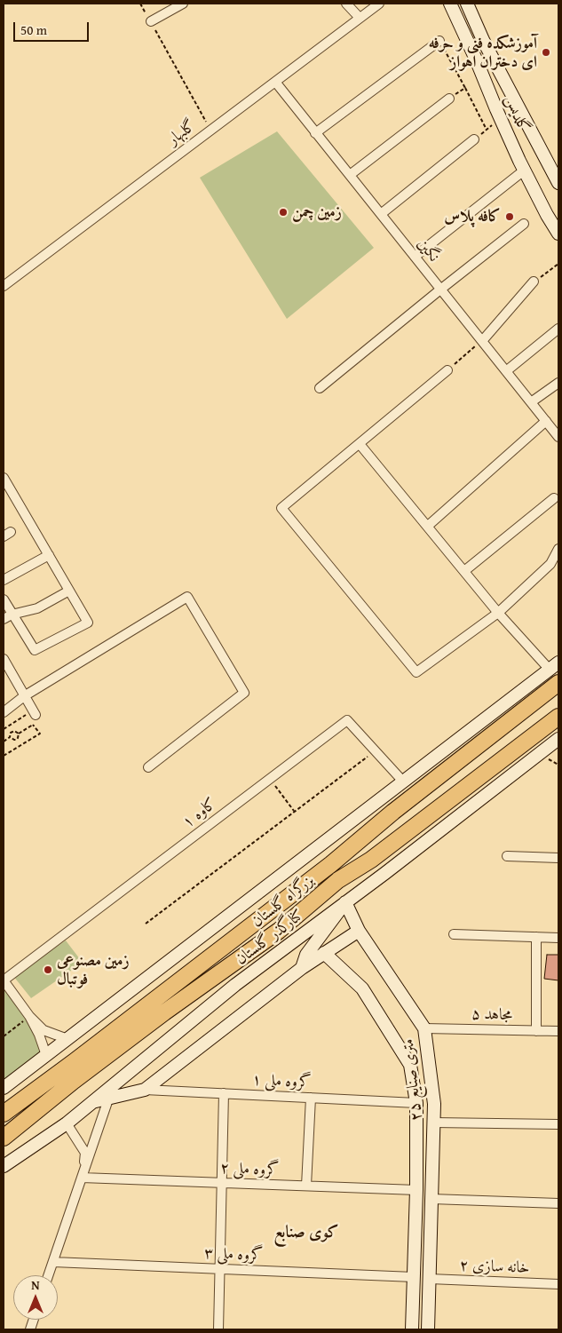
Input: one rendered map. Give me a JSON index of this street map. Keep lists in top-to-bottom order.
{
  "streets": {
    "highway": ["بزرگراه گلستان"],
    "main road": ["گلدیس", "کنارگذر گلستان", "۲۵ متری صنایع"],
    "street": [
      "گلبهار",
      "نگین",
      "کاوه ۱",
      "۵ مجاهد",
      "گروه ملی ۱",
      "گروه ملی ۲",
      "گروه ملی ۳",
      "خانه سازی ۲"
    ]
  },
  "crossings": [
    ["گلبهار", "نگین"],
    ["کنارگذر گلستان", "۲۵ متری صنایع"],
    ["۵ مجاهد", "۲۵ متری صنایع"],
    ["۲۵ متری صنایع", "گروه ملی ۱"],
    ["۲۵ متری صنایع", "گروه ملی ۲"],
    ["۲۵ متری صنایع", "گروه ملی ۳"],
    ["۲۵ متری صنایع", "خانه سازی ۲"]
  ],
  "districts": ["کوی صنابع"],
  "places": [
    "آموزشکده فنی و حرفه ای دختران اهواز",
    "زمین چمن",
    "کافه پلاس",
    "زمین مصنوعی فوتبال"
  ],
  "scale_bar": "50 m",
  "north": "top"
}
